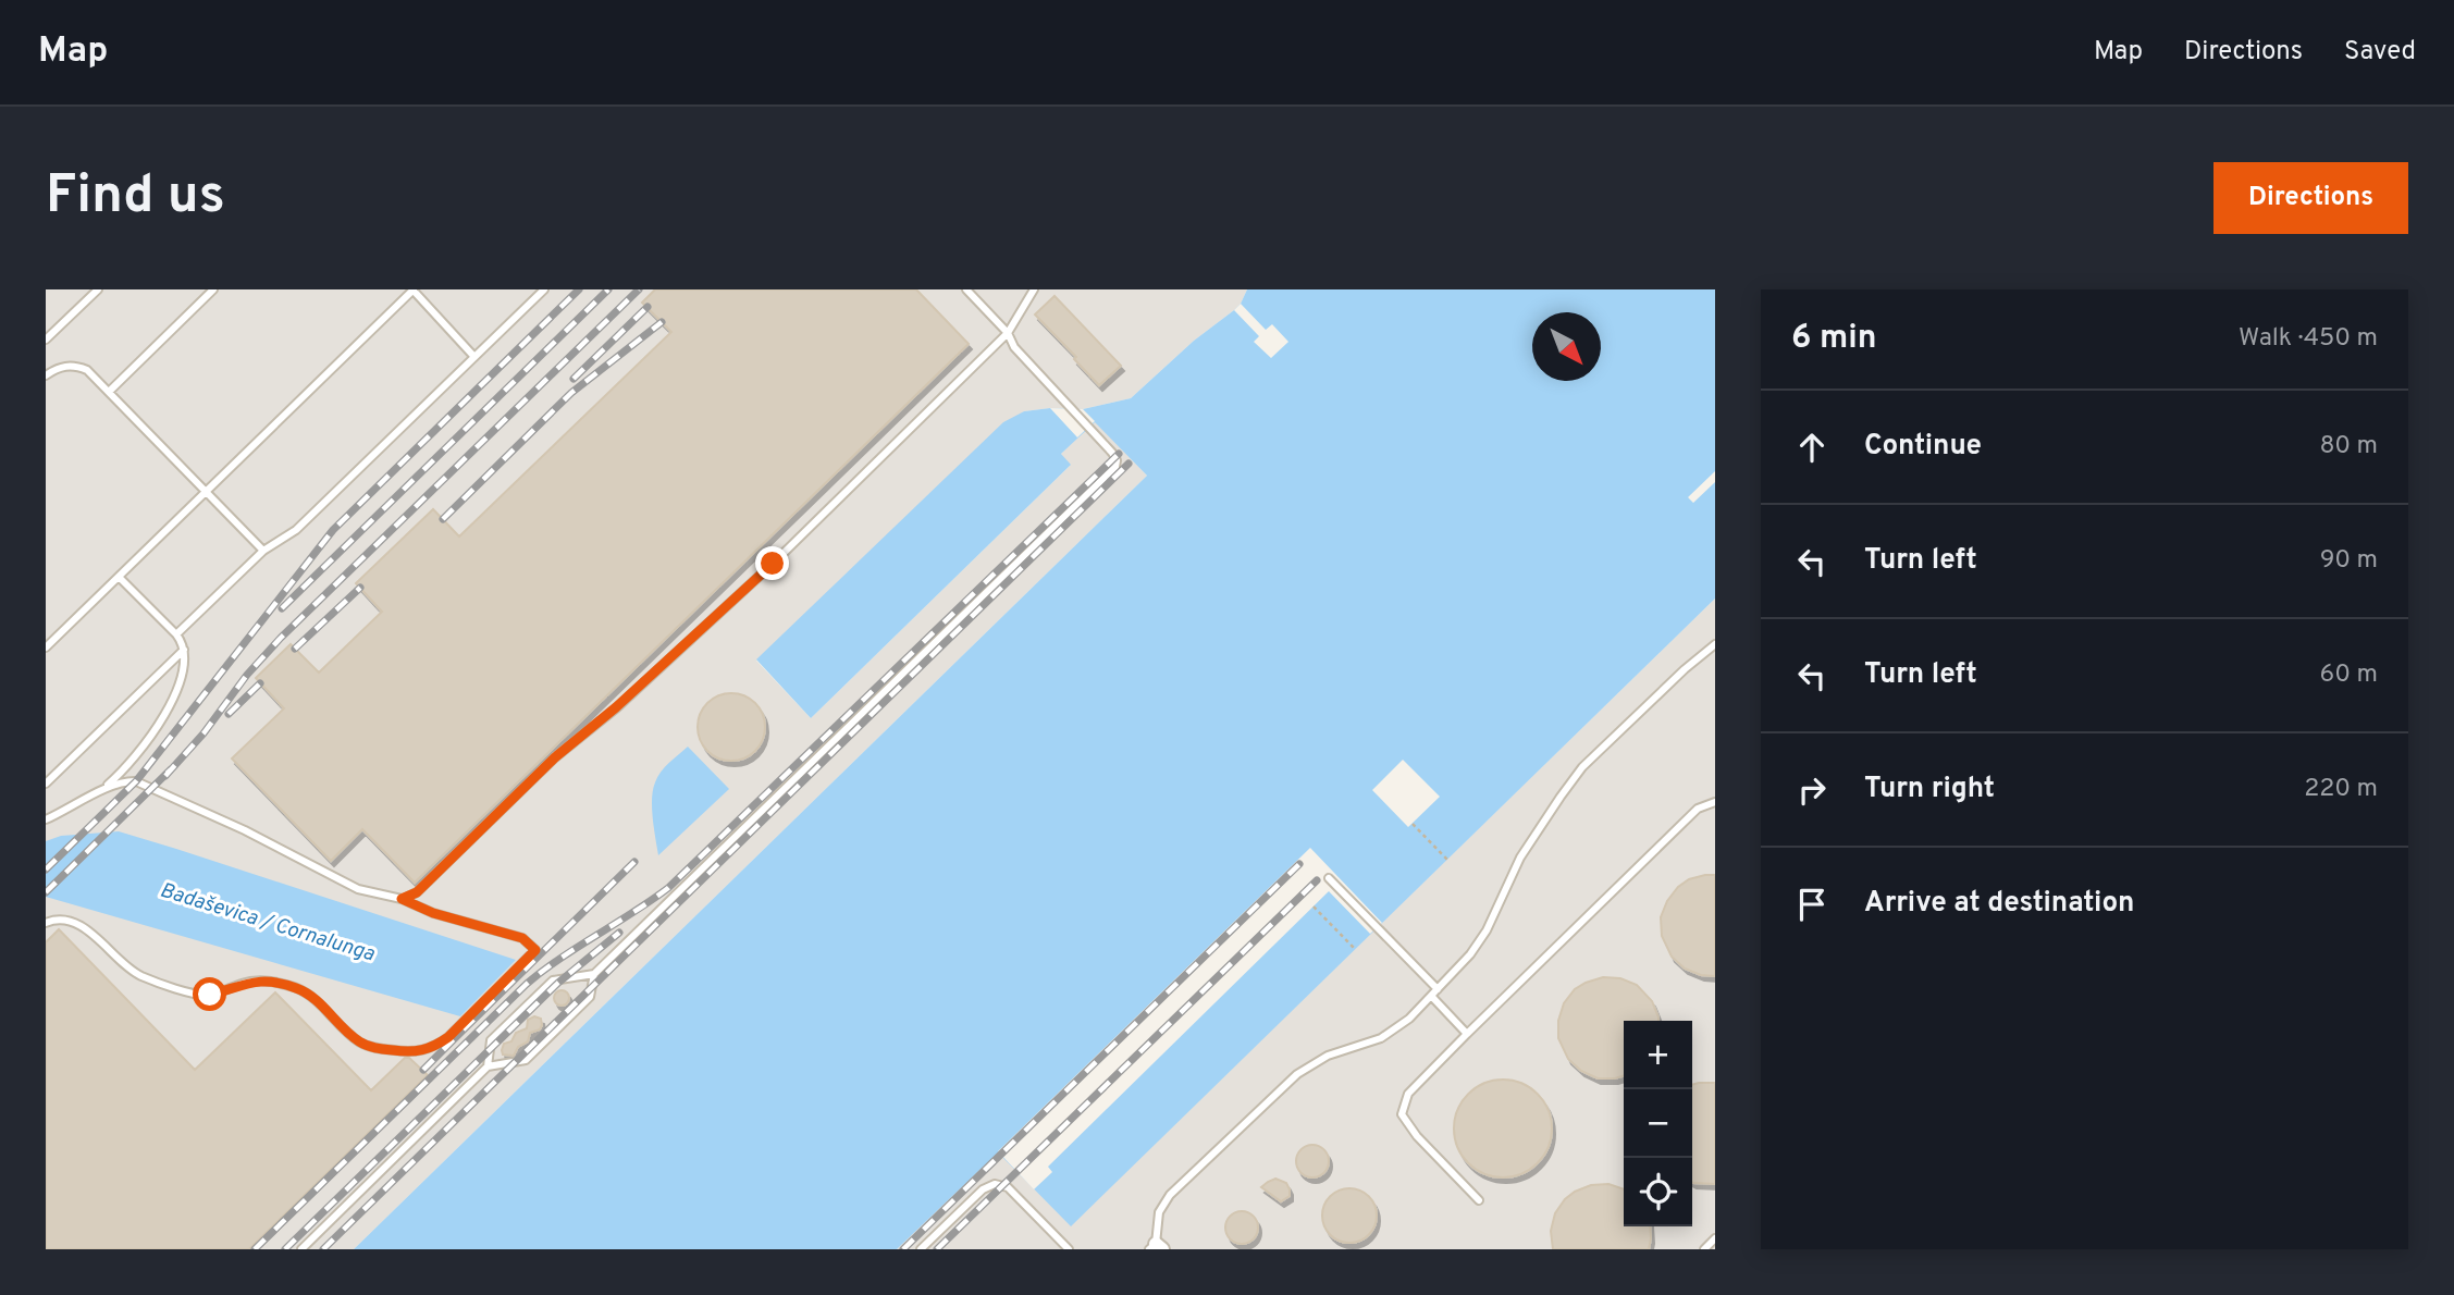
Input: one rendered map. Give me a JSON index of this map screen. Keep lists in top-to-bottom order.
{
  "water": ["Badaševica / Cornalunga"],
  "north": "bottom right",
  "page": {
    "header": "Map",
    "nav": ["Map", "Directions", "Saved"],
    "buttons": "Directions",
    "title": "Find us",
    "heading": ["6 min", "Walk · 450 m"],
    "list": [
      ["Continue", "80 m"],
      ["Turn left", "90 m"],
      ["Turn left", "60 m"],
      ["Turn right", "220 m"],
      "Arrive at destination"
    ],
    "map_buttons": ["+", "−"]
  }
}
